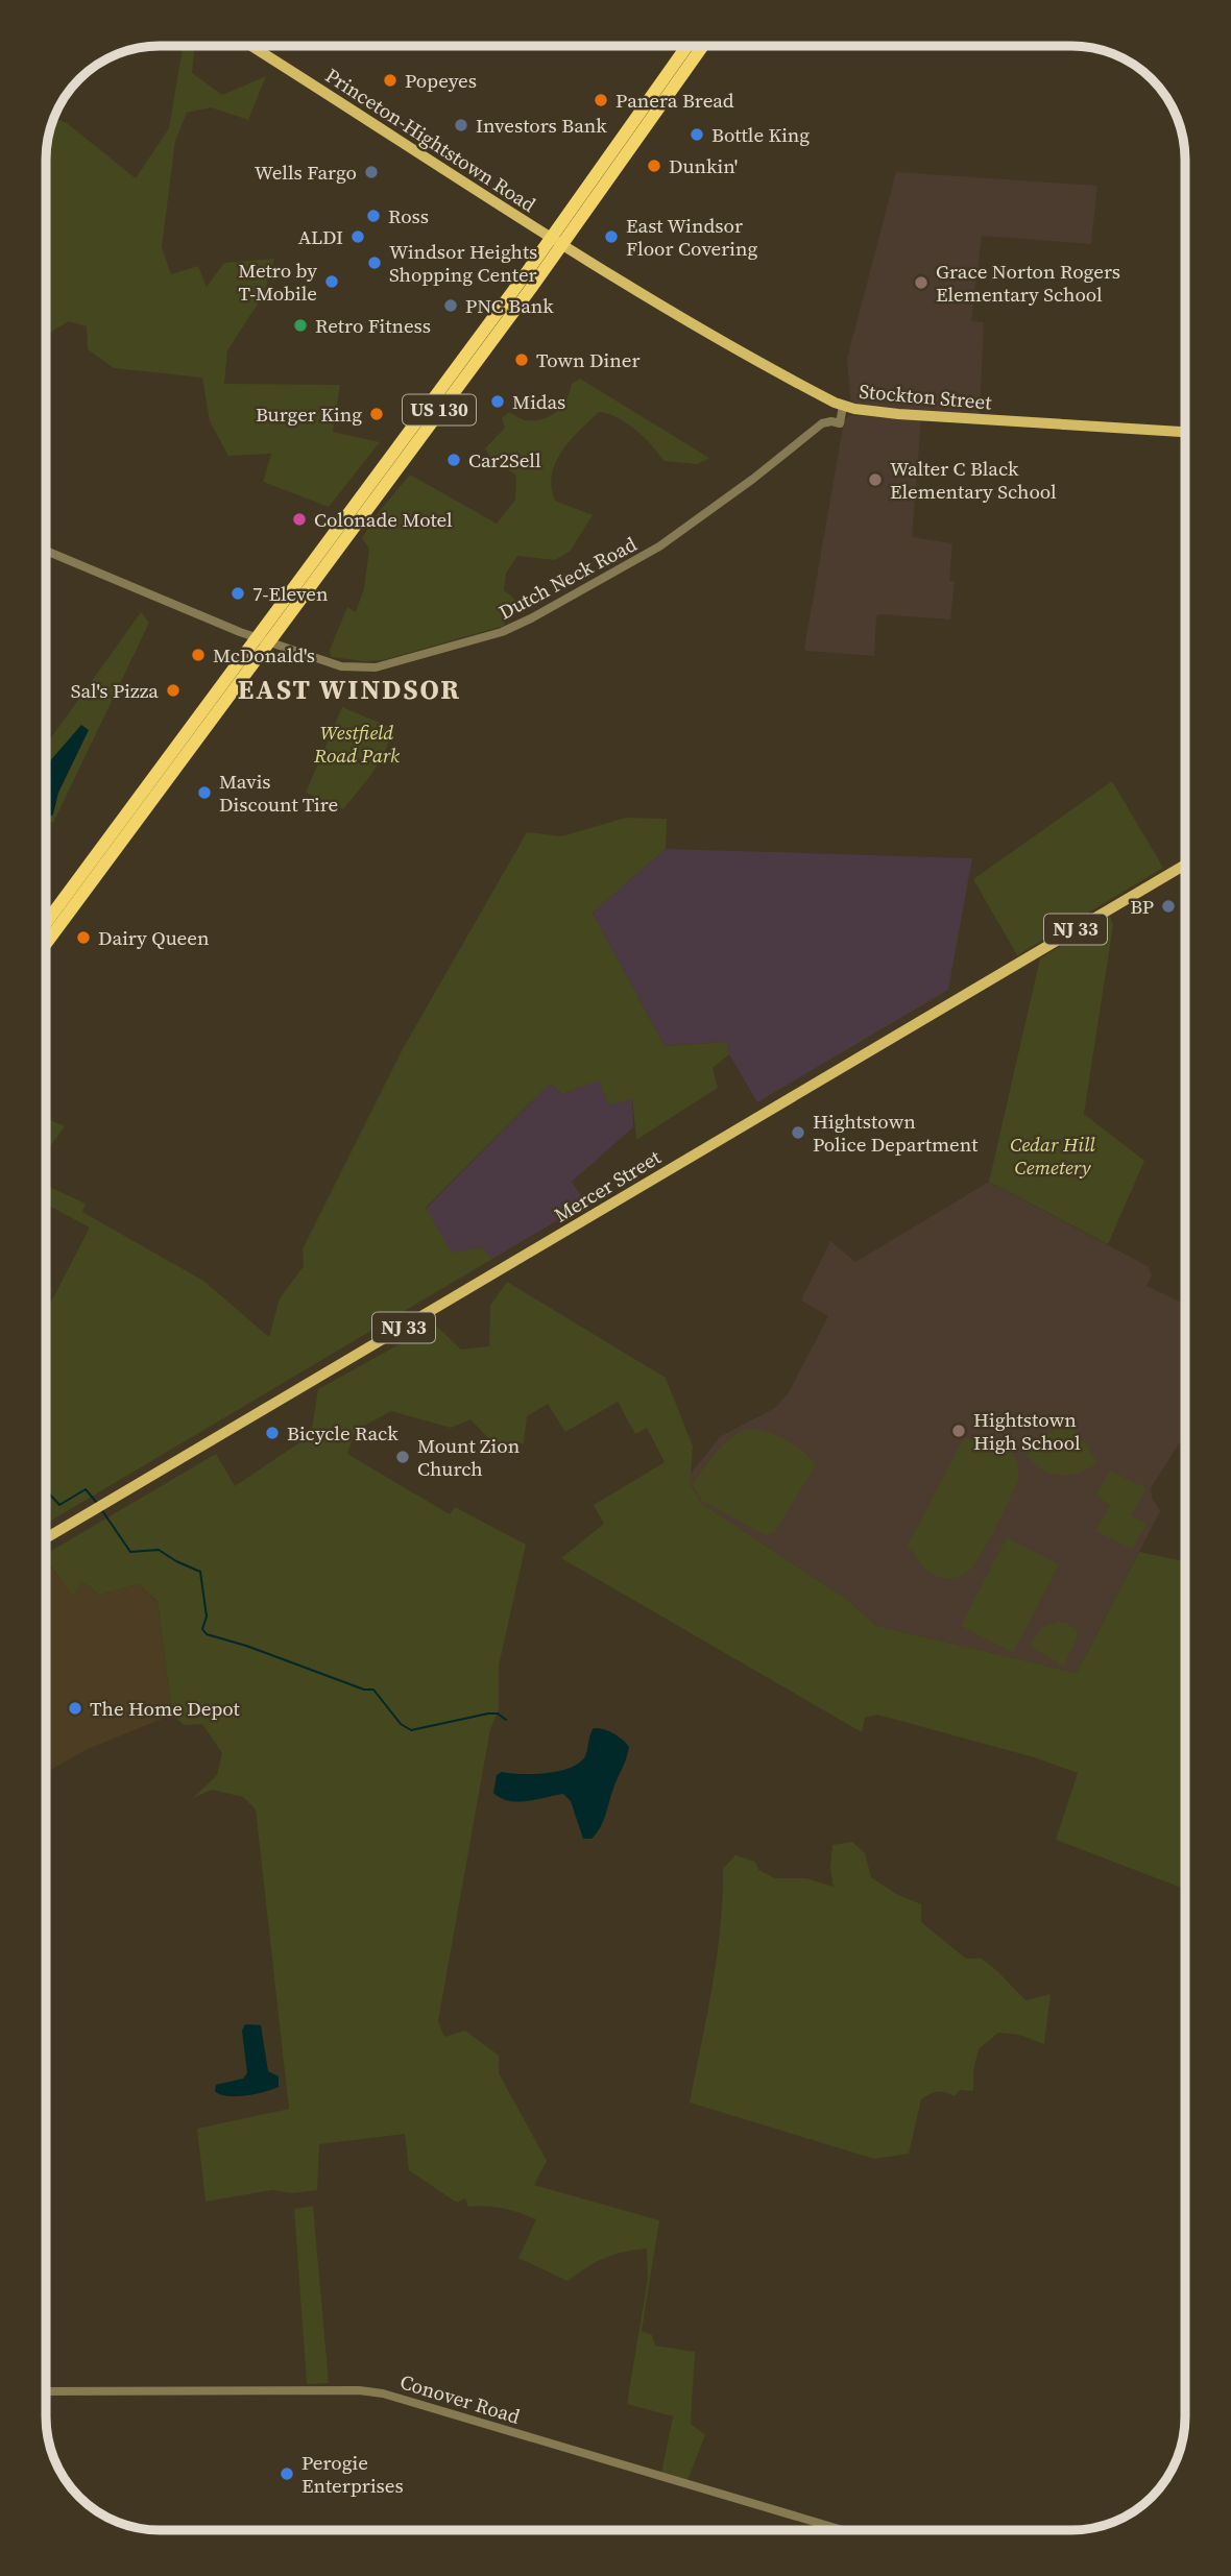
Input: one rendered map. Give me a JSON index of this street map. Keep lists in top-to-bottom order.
{
  "streets": {
    "highway": ["US 130"],
    "main road": [
      "Princeton-Hightstown Road",
      "Stockton Street",
      "NJ 33",
      "Mercer Street"
    ],
    "street": ["Dutch Neck Road", "Conover Road"]
  },
  "crossings": [
    ["Princeton-Hightstown Road", "Stockton Street"],
    ["Princeton-Hightstown Road", "US 130"],
    ["Stockton Street", "US 130"],
    ["Stockton Street", "Dutch Neck Road"],
    ["US 130", "Dutch Neck Road"]
  ],
  "districts": ["EAST WINDSOR"],
  "parks": ["Westfield Road Park", "Cedar Hill Cemetery"],
  "places": [
    "Popeyes",
    "Panera Bread",
    "Investors Bank",
    "Bottle King",
    "Dunkin'",
    "Wells Fargo",
    "Ross",
    "ALDI",
    "East Windsor Floor Covering",
    "Windsor Heights Shopping Center",
    "Metro by T-Mobile",
    "Grace Norton Rogers Elementary School",
    "PNC Bank",
    "Retro Fitness",
    "Town Diner",
    "Midas",
    "Burger King",
    "Car2Sell",
    "Walter C Black Elementary School",
    "Colonade Motel",
    "7-Eleven",
    "McDonald's",
    "Sal's Pizza",
    "Mavis Discount Tire",
    "BP",
    "Dairy Queen",
    "Hightstown Police Department",
    "Hightstown High School",
    "Bicycle Rack",
    "Mount Zion Church",
    "The Home Depot",
    "Perogie Enterprises"
  ]
}
